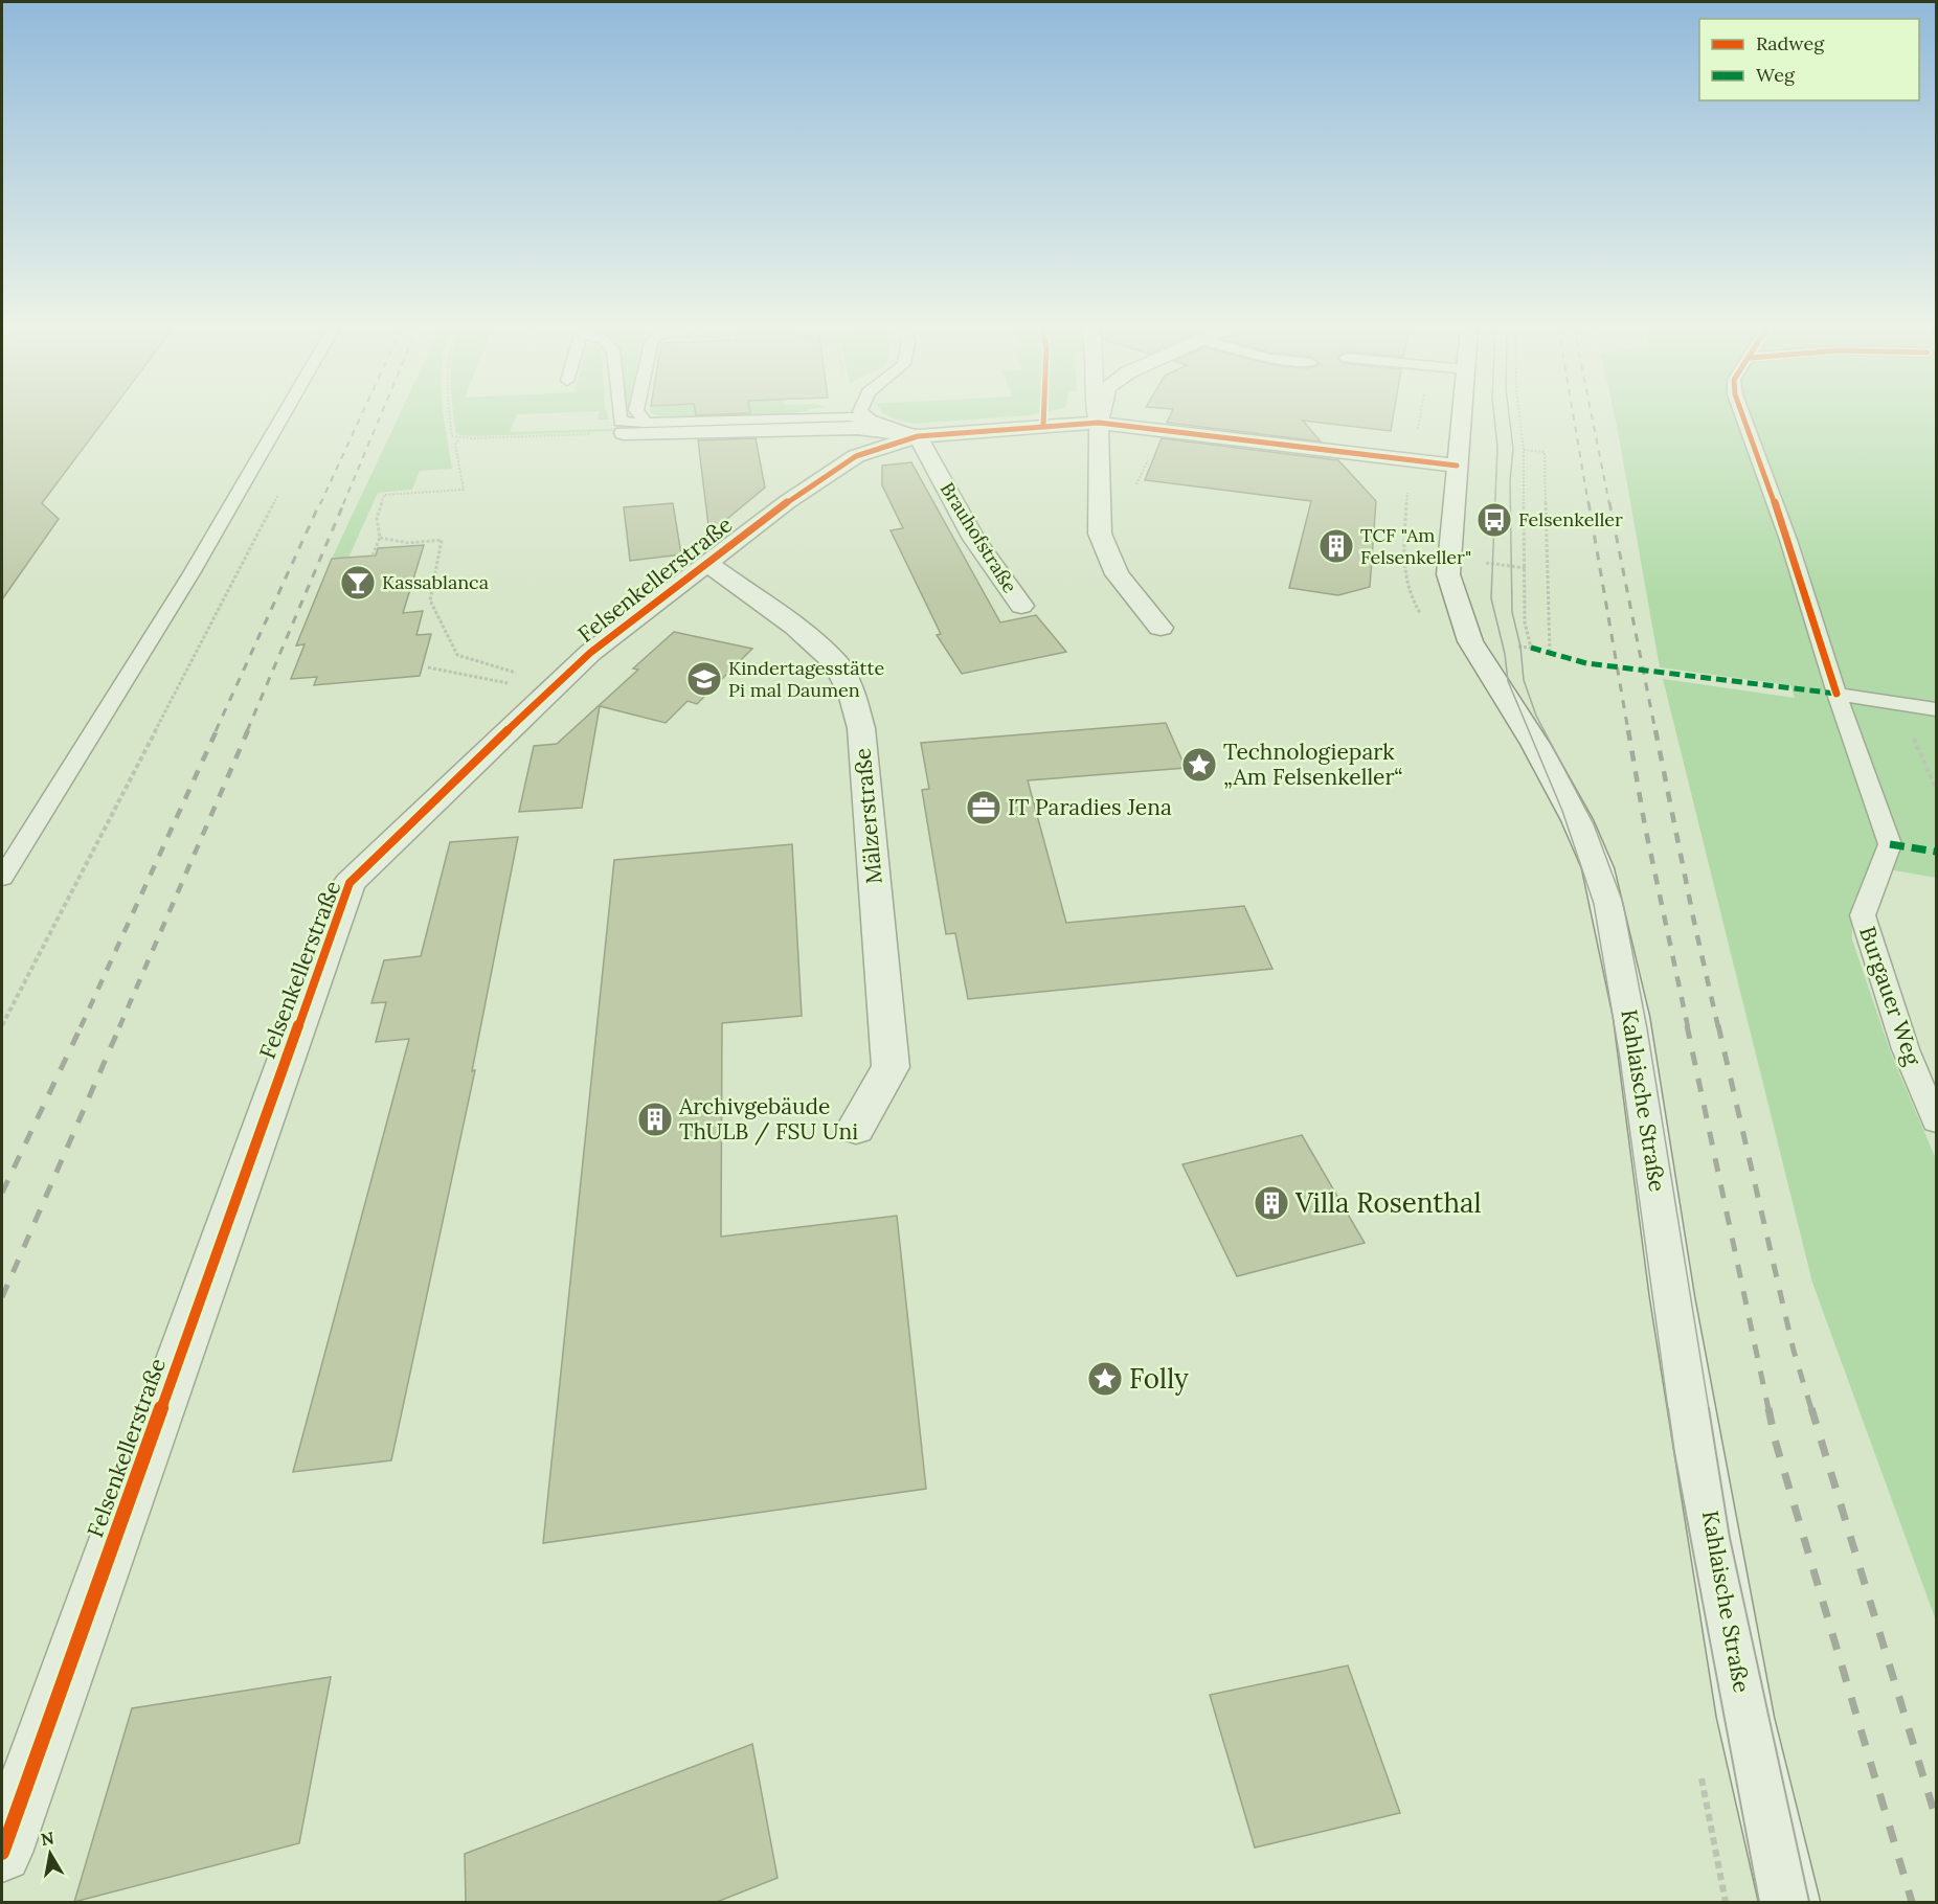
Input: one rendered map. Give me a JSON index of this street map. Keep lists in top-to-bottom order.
{
  "streets": {
    "street": [
      "Brauhofstraße",
      "Felsenkellerstraße",
      "Mälzerstraße",
      "Kahlaische Straße"
    ],
    "lane": ["Burgauer Weg"]
  },
  "crossings": [
    ["Brauhofstraße", "Felsenkellerstraße"],
    ["Felsenkellerstraße", "Mälzerstraße"],
    ["Felsenkellerstraße", "Kahlaische Straße"]
  ],
  "places": {
    "bus stop": ["Felsenkeller"],
    "building": ["TCF \"Am Felsenkeller\"", "Archivgebäude ThULB / FSU Uni", "Villa Rosenthal"],
    "bar": ["Kassablanca"],
    "school or university": ["Kindertagesstätte Pi mal Daumen"],
    "place": ["Technologiepark „Am Felsenkeller“", "Folly"],
    "office": ["IT Paradies Jena"]
  },
  "legend": ["Radweg", "Weg"],
  "north": "top"
}
